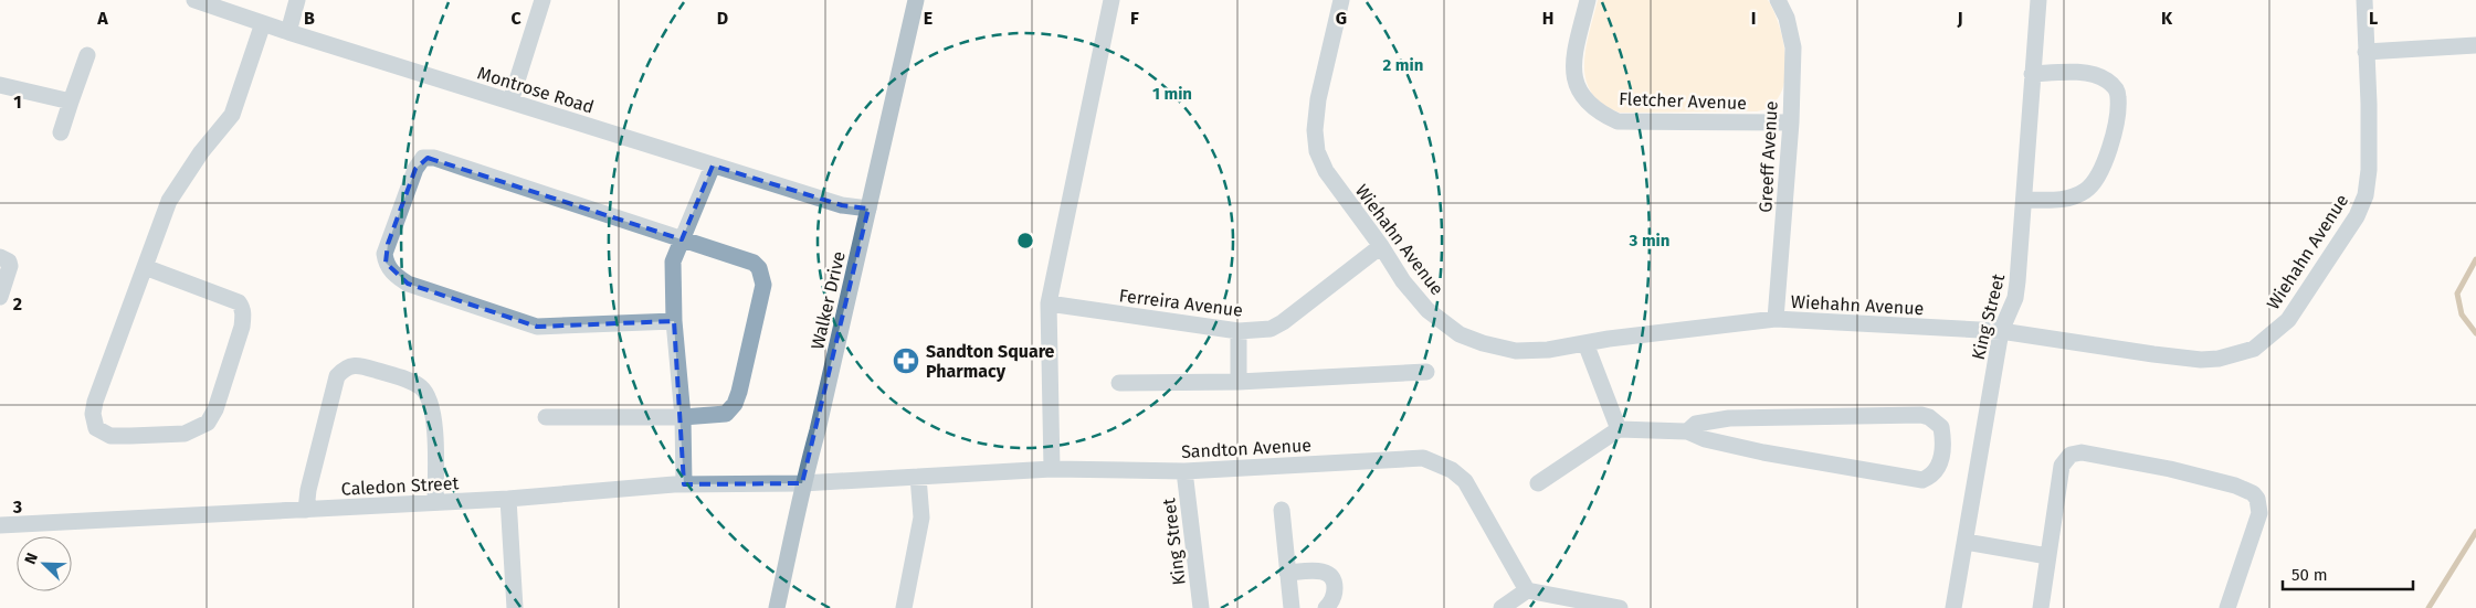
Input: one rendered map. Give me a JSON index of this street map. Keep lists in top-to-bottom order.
{
  "streets": {
    "street": [
      "Montrose Road",
      "Fletcher Avenue",
      "Greeff Avenue",
      "Wiehahn Avenue",
      "Walker Drive",
      "Ferreira Avenue",
      "King Street",
      "Sandton Avenue",
      "Caledon Street"
    ]
  },
  "crossings": [
    ["Montrose Road", "Walker Drive"],
    ["Fletcher Avenue", "Greeff Avenue"],
    ["Greeff Avenue", "Wiehahn Avenue"],
    ["Wiehahn Avenue", "Ferreira Avenue"],
    ["Wiehahn Avenue", "King Street"],
    ["Walker Drive", "Sandton Avenue"],
    ["Walker Drive", "Caledon Street"],
    ["King Street", "Sandton Avenue"],
    ["Sandton Avenue", "Caledon Street"]
  ],
  "places": {
    "pharmacy": ["Sandton Square Pharmacy"]
  },
  "scale_bar": "50 m",
  "north": "top left",
  "grid": {
    "columns": [
      "A",
      "B",
      "C",
      "D",
      "E",
      "F",
      "G",
      "H",
      "I",
      "J",
      "K",
      "L"
    ],
    "rows": ["1", "2", "3"]
  },
  "rings": ["2 min", "1 min", "3 min"]
}
